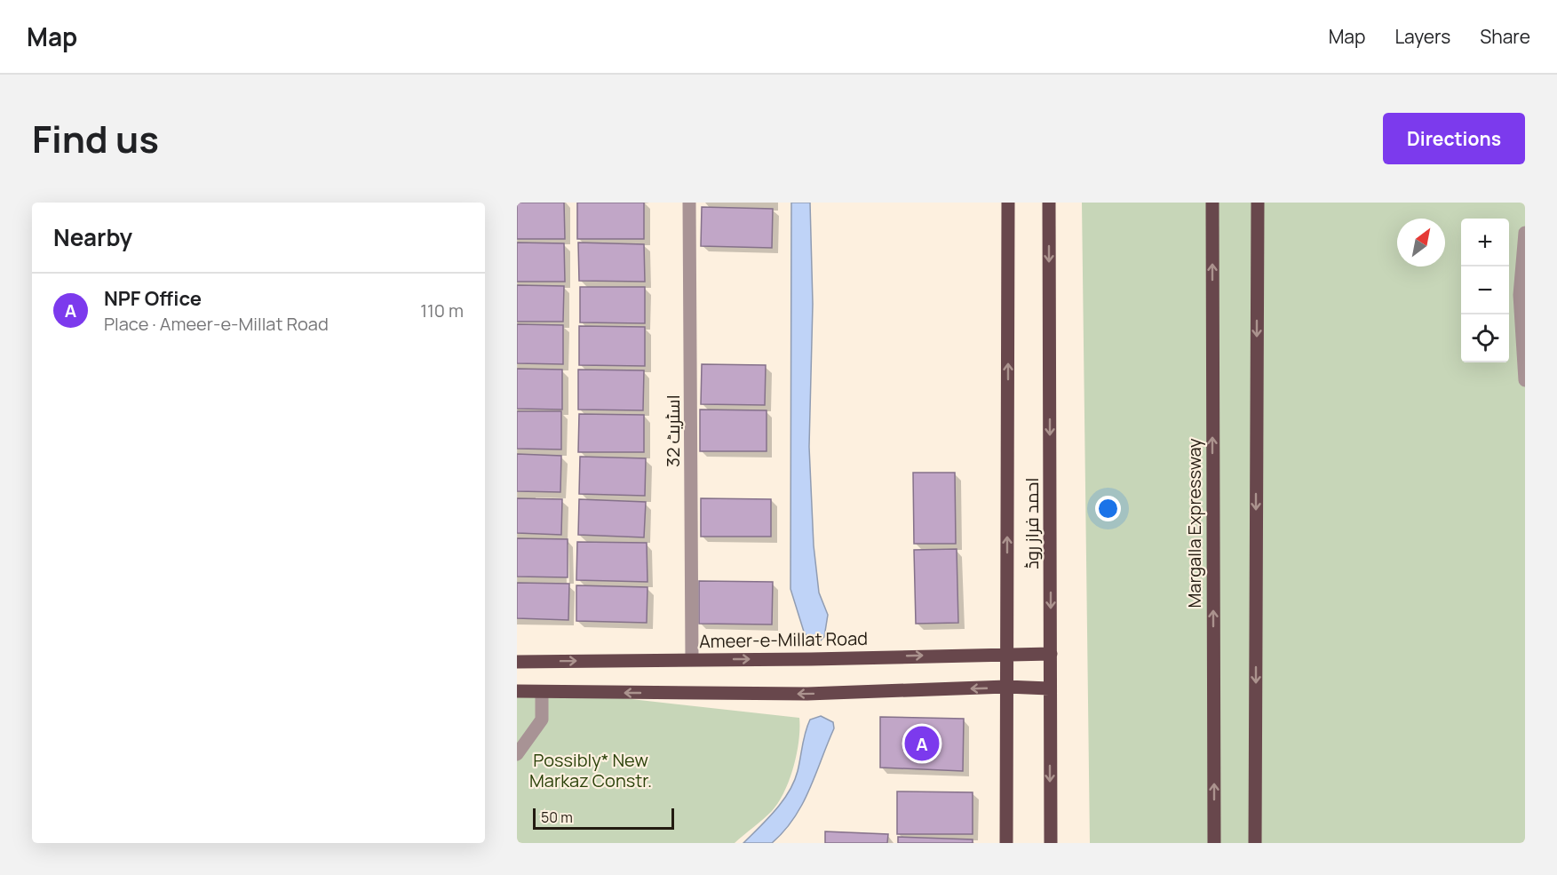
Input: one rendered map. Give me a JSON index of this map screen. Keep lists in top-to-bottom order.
{
  "streets": {
    "main road": ["احمد فراز روڈ", "Margalla Expressway", "Ameer-e-Millat Road"],
    "street": ["اسٹریٹ 32"]
  },
  "crossings": [
    ["اسٹریٹ 32", "Ameer-e-Millat Road"],
    ["احمد فراز روڈ", "Ameer-e-Millat Road"]
  ],
  "parks": ["Possibly* New Markaz Constr."],
  "scale_bar": "50 m",
  "north": "top right",
  "page": {
    "header": "Map",
    "nav": ["Map", "Layers", "Share"],
    "title": "Find us",
    "buttons": "Directions",
    "heading": "Nearby",
    "map_buttons": ["+", "−"],
    "list": [
      {
        "mark": "A",
        "name": "NPF Office",
        "note": "Place · Ameer-e-Millat Road",
        "value": "110 m"
      }
    ],
    "pins": "A",
    "scale": "50 m"
  }
}
